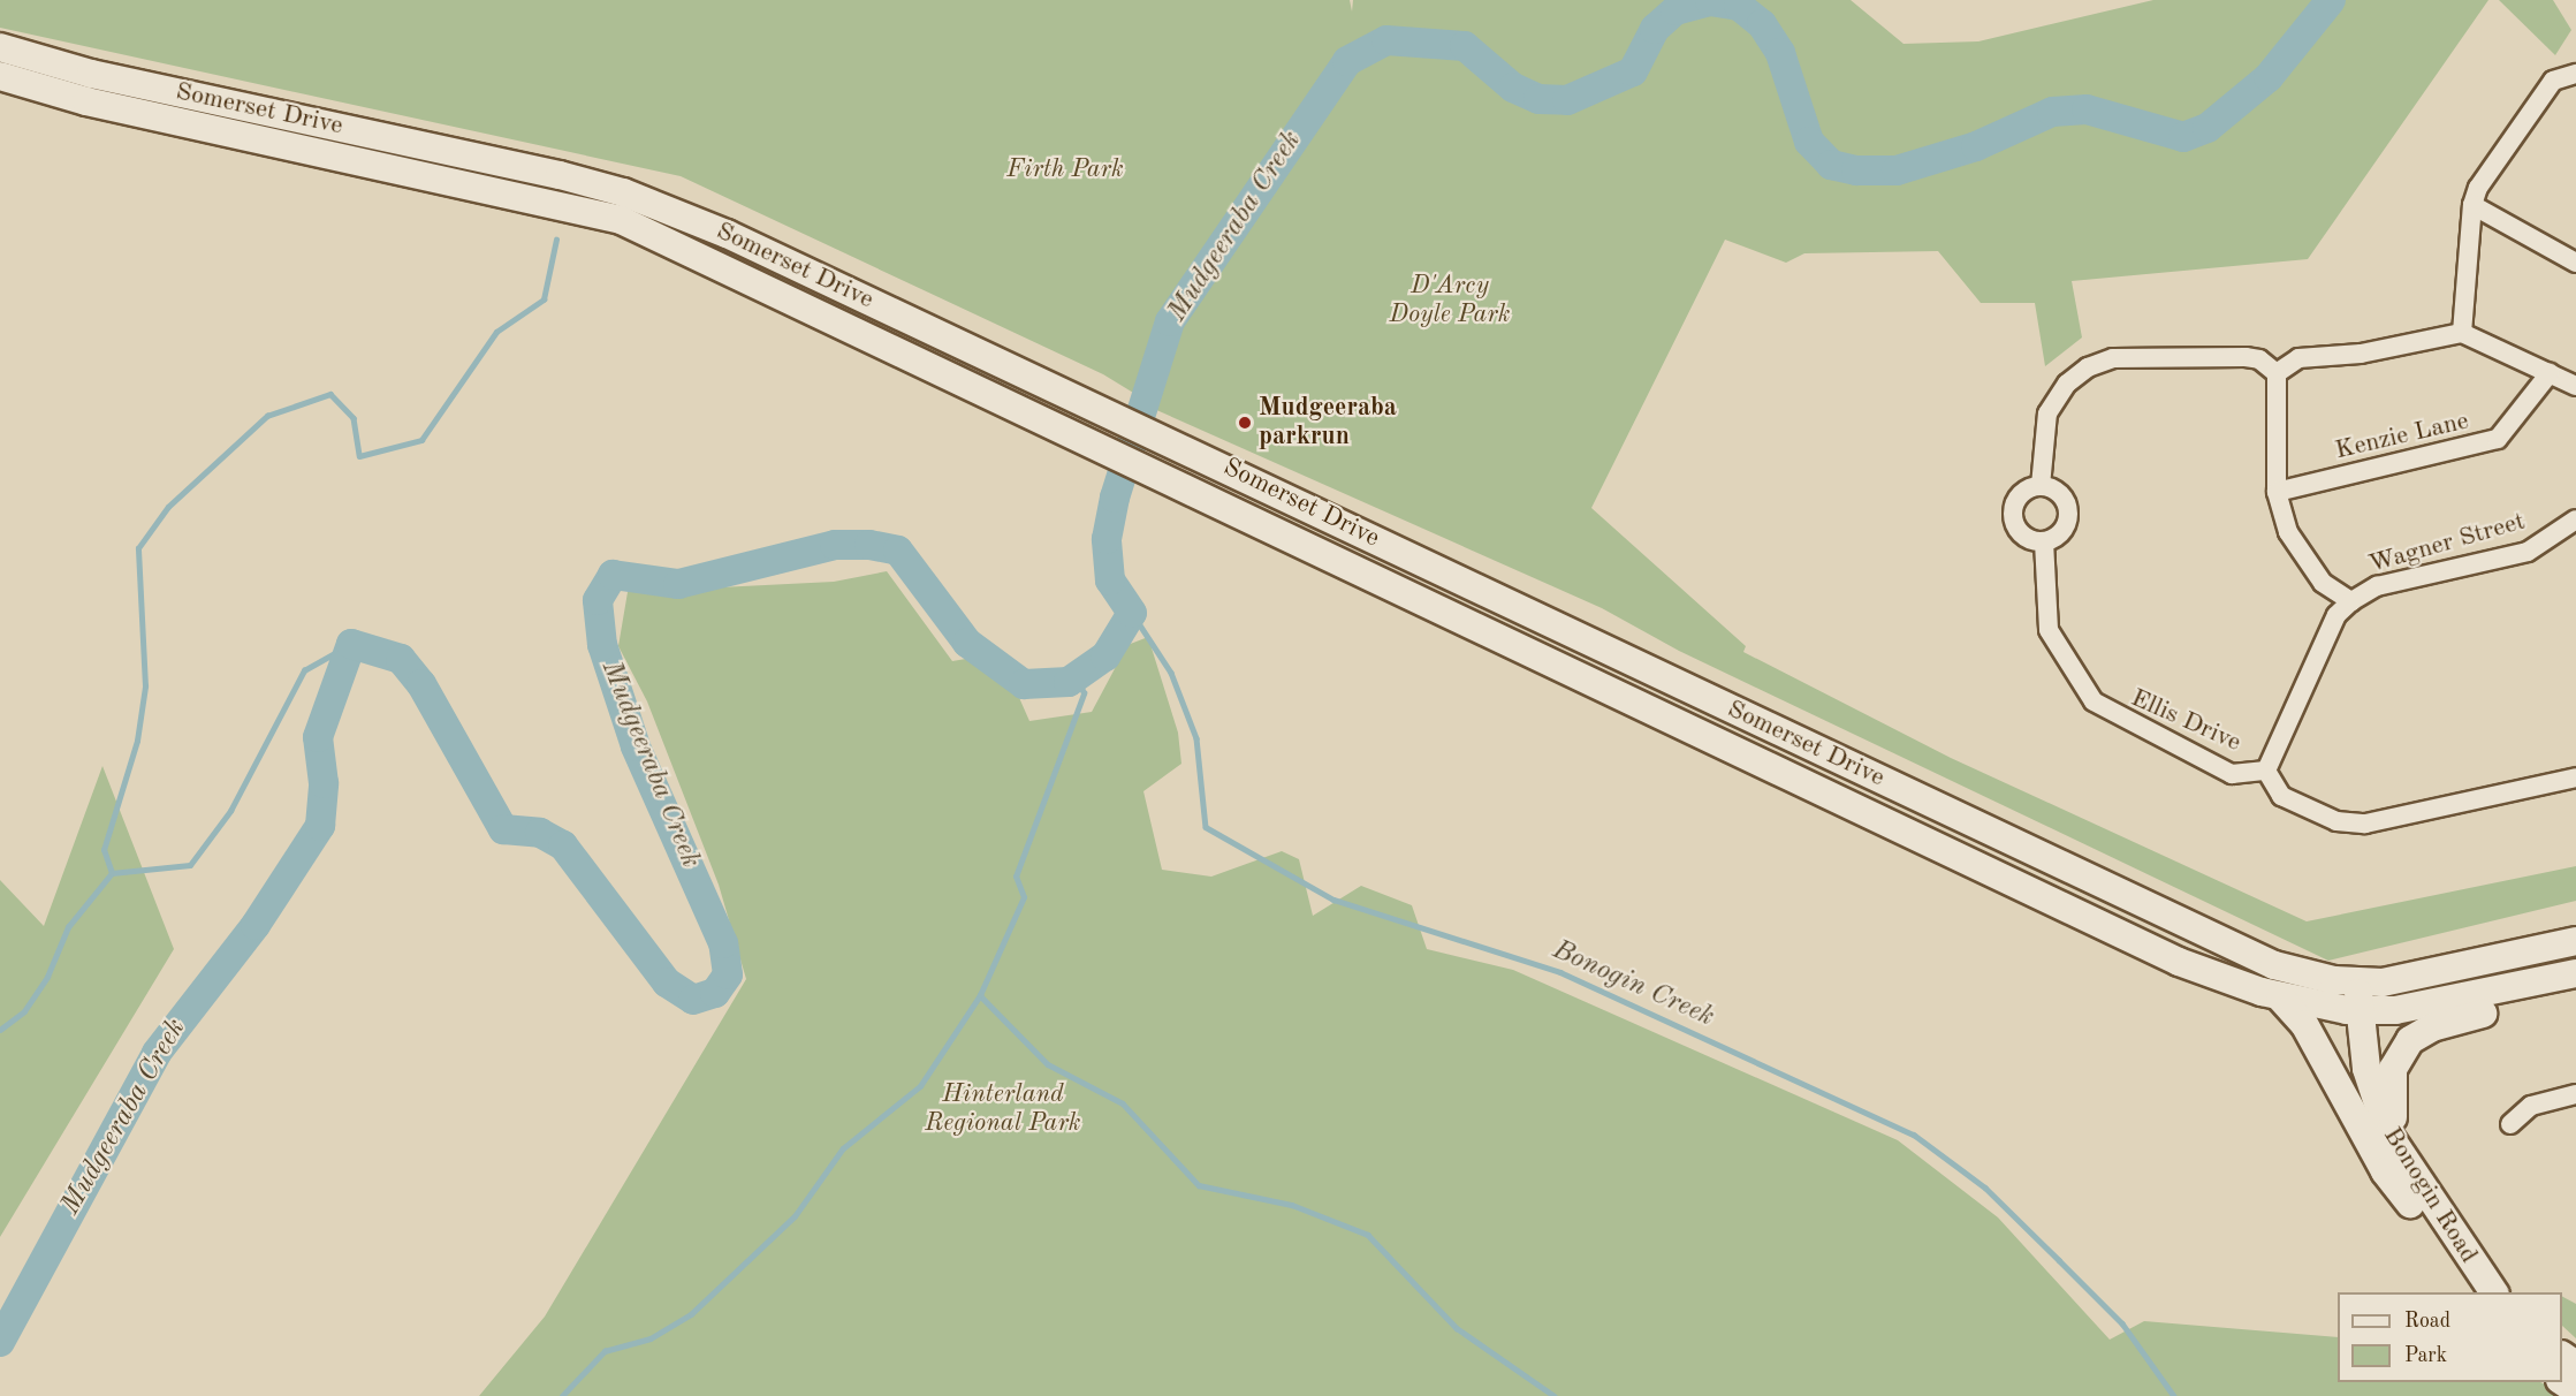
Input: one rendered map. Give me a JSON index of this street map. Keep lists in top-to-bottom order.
{
  "streets": {
    "main road": ["Somerset Drive", "Bonogin Road"],
    "street": ["Kenzie Lane", "Wagner Street", "Ellis Drive"]
  },
  "crossings": [
    ["Somerset Drive", "Bonogin Road"],
    ["Wagner Street", "Ellis Drive"]
  ],
  "water": ["Mudgeeraba Creek", "Bonogin Creek"],
  "parks": ["Firth Park", "D'Arcy Doyle Park", "Hinterland Regional Park"],
  "places": ["Mudgeeraba parkrun"],
  "legend": ["Road", "Park"]
}
